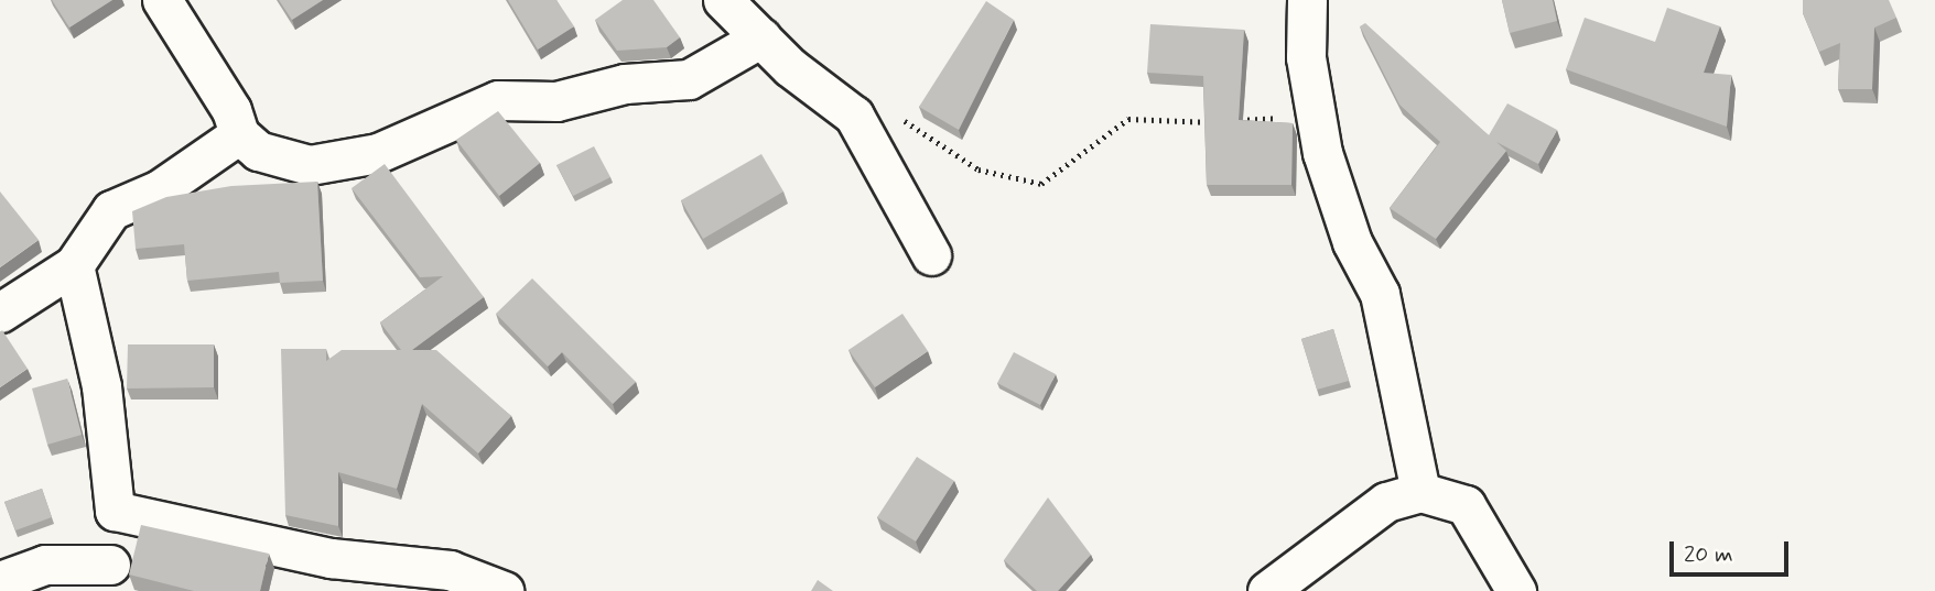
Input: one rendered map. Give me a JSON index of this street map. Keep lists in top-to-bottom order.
{
  "scale_bar": "20 m"
}
